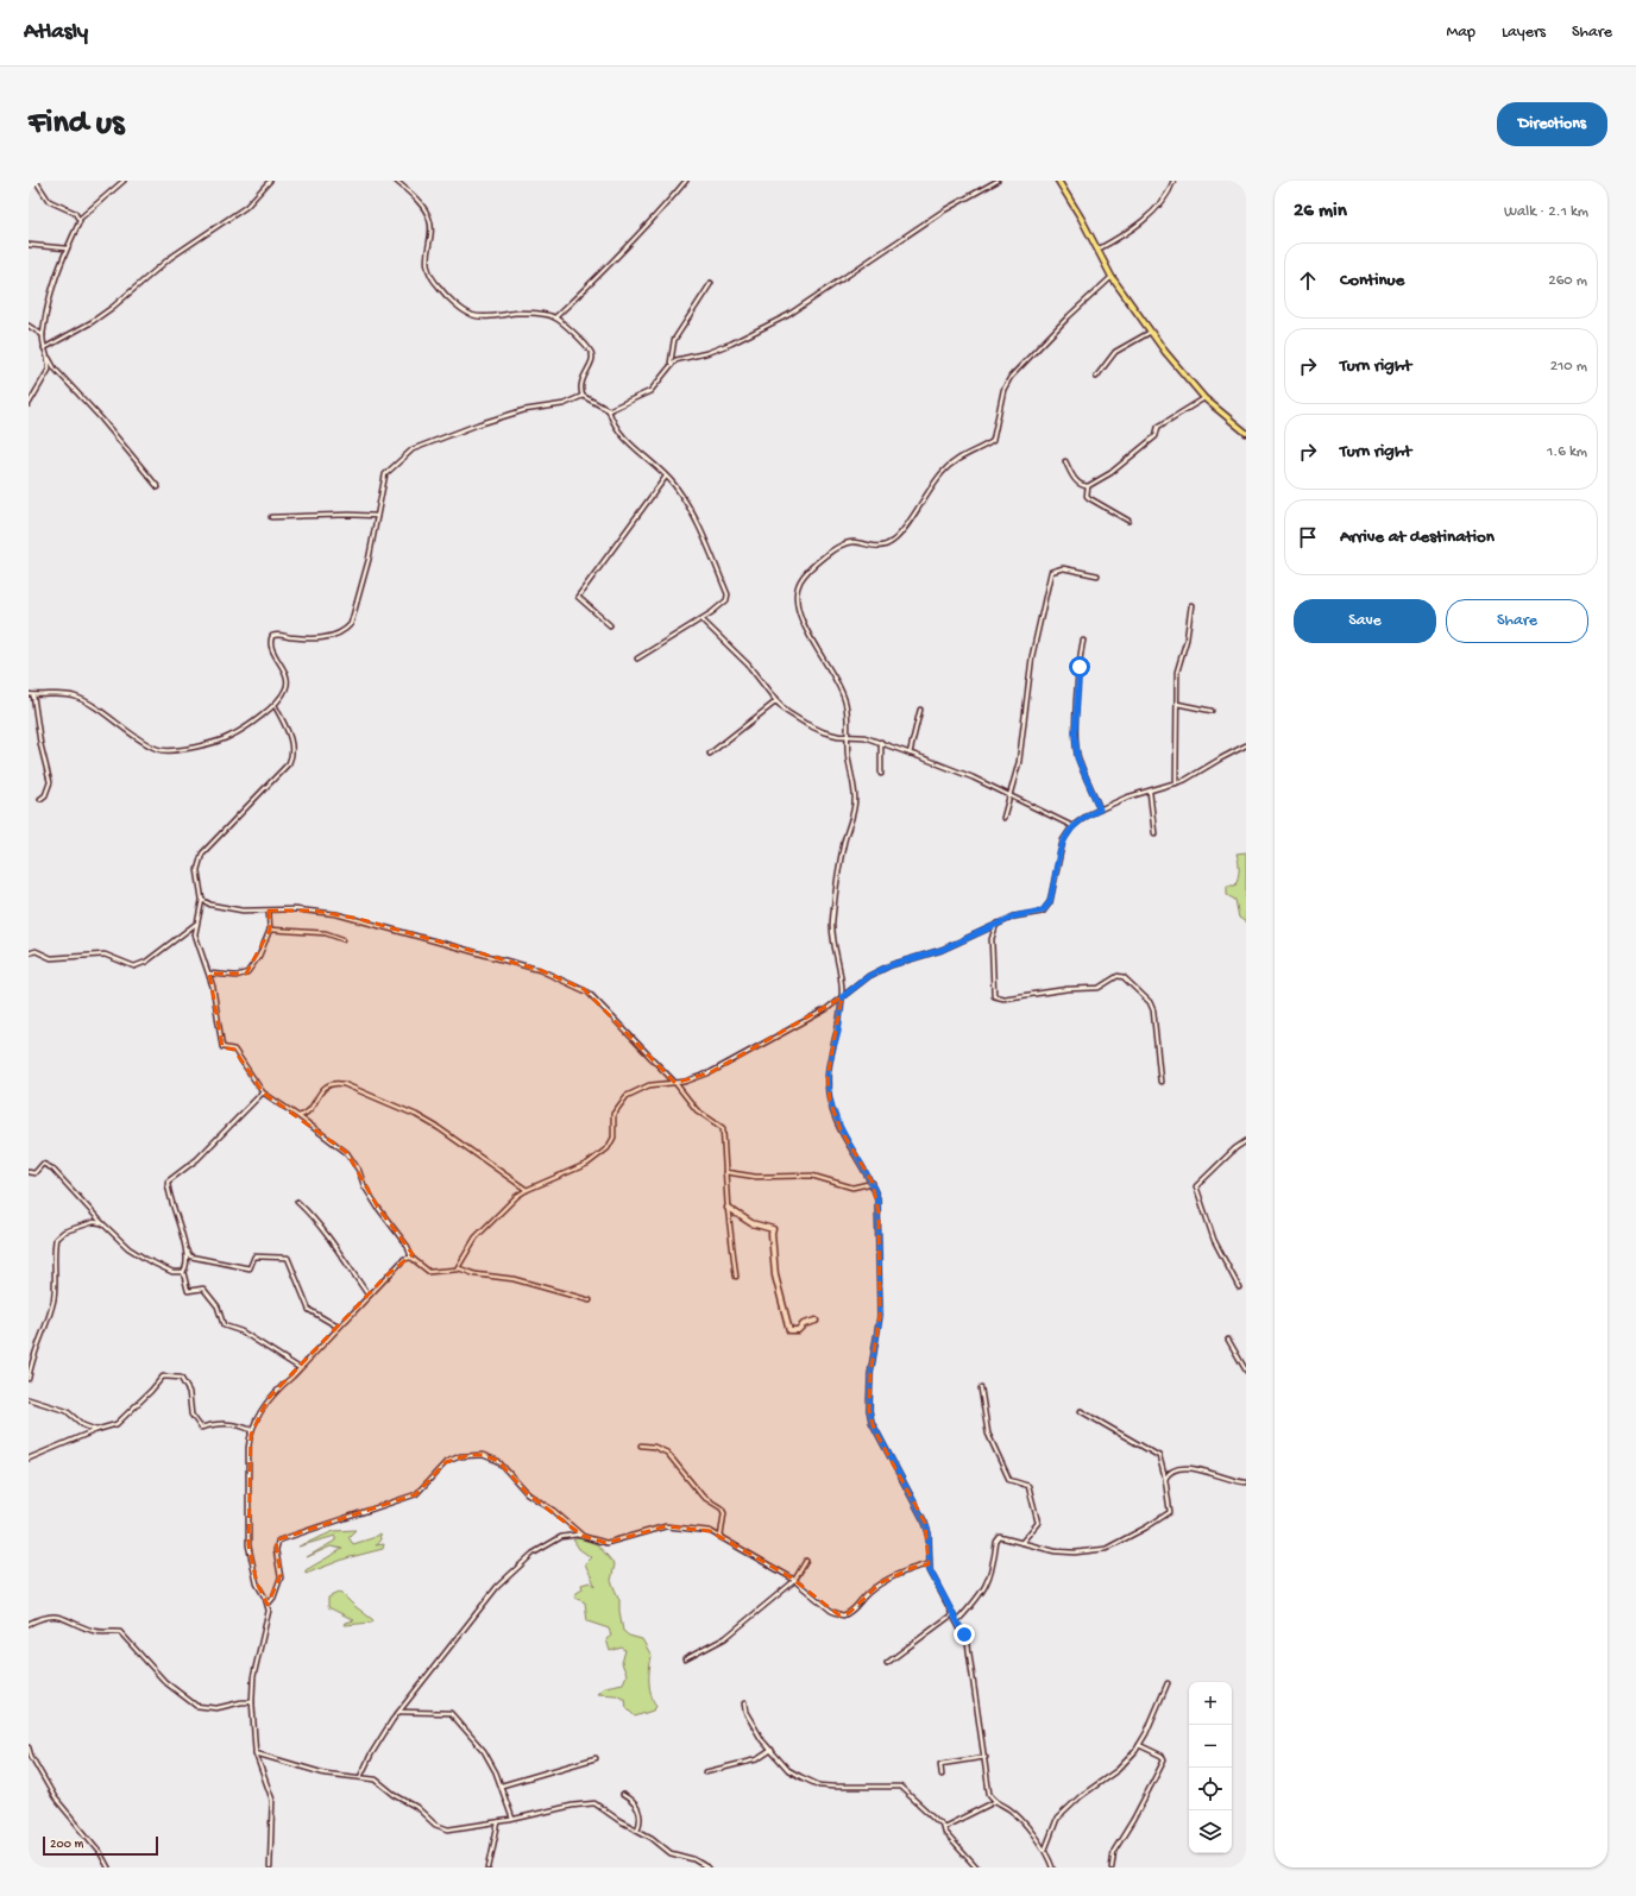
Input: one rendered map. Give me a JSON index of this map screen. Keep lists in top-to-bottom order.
{
  "scale_bar": "200 m",
  "page": {
    "header": "Atlasly",
    "nav": ["Map", "Layers", "Share"],
    "buttons": [
      "Directions",
      ["Save", "Share"]
    ],
    "title": "Find us",
    "heading": ["26 min", "Walk · 2.1 km"],
    "list": [
      ["Continue", "260 m"],
      ["Turn right", "210 m"],
      ["Turn right", "1.6 km"],
      "Arrive at destination"
    ],
    "map_buttons": ["+", "−"],
    "scale": "200 m"
  }
}
